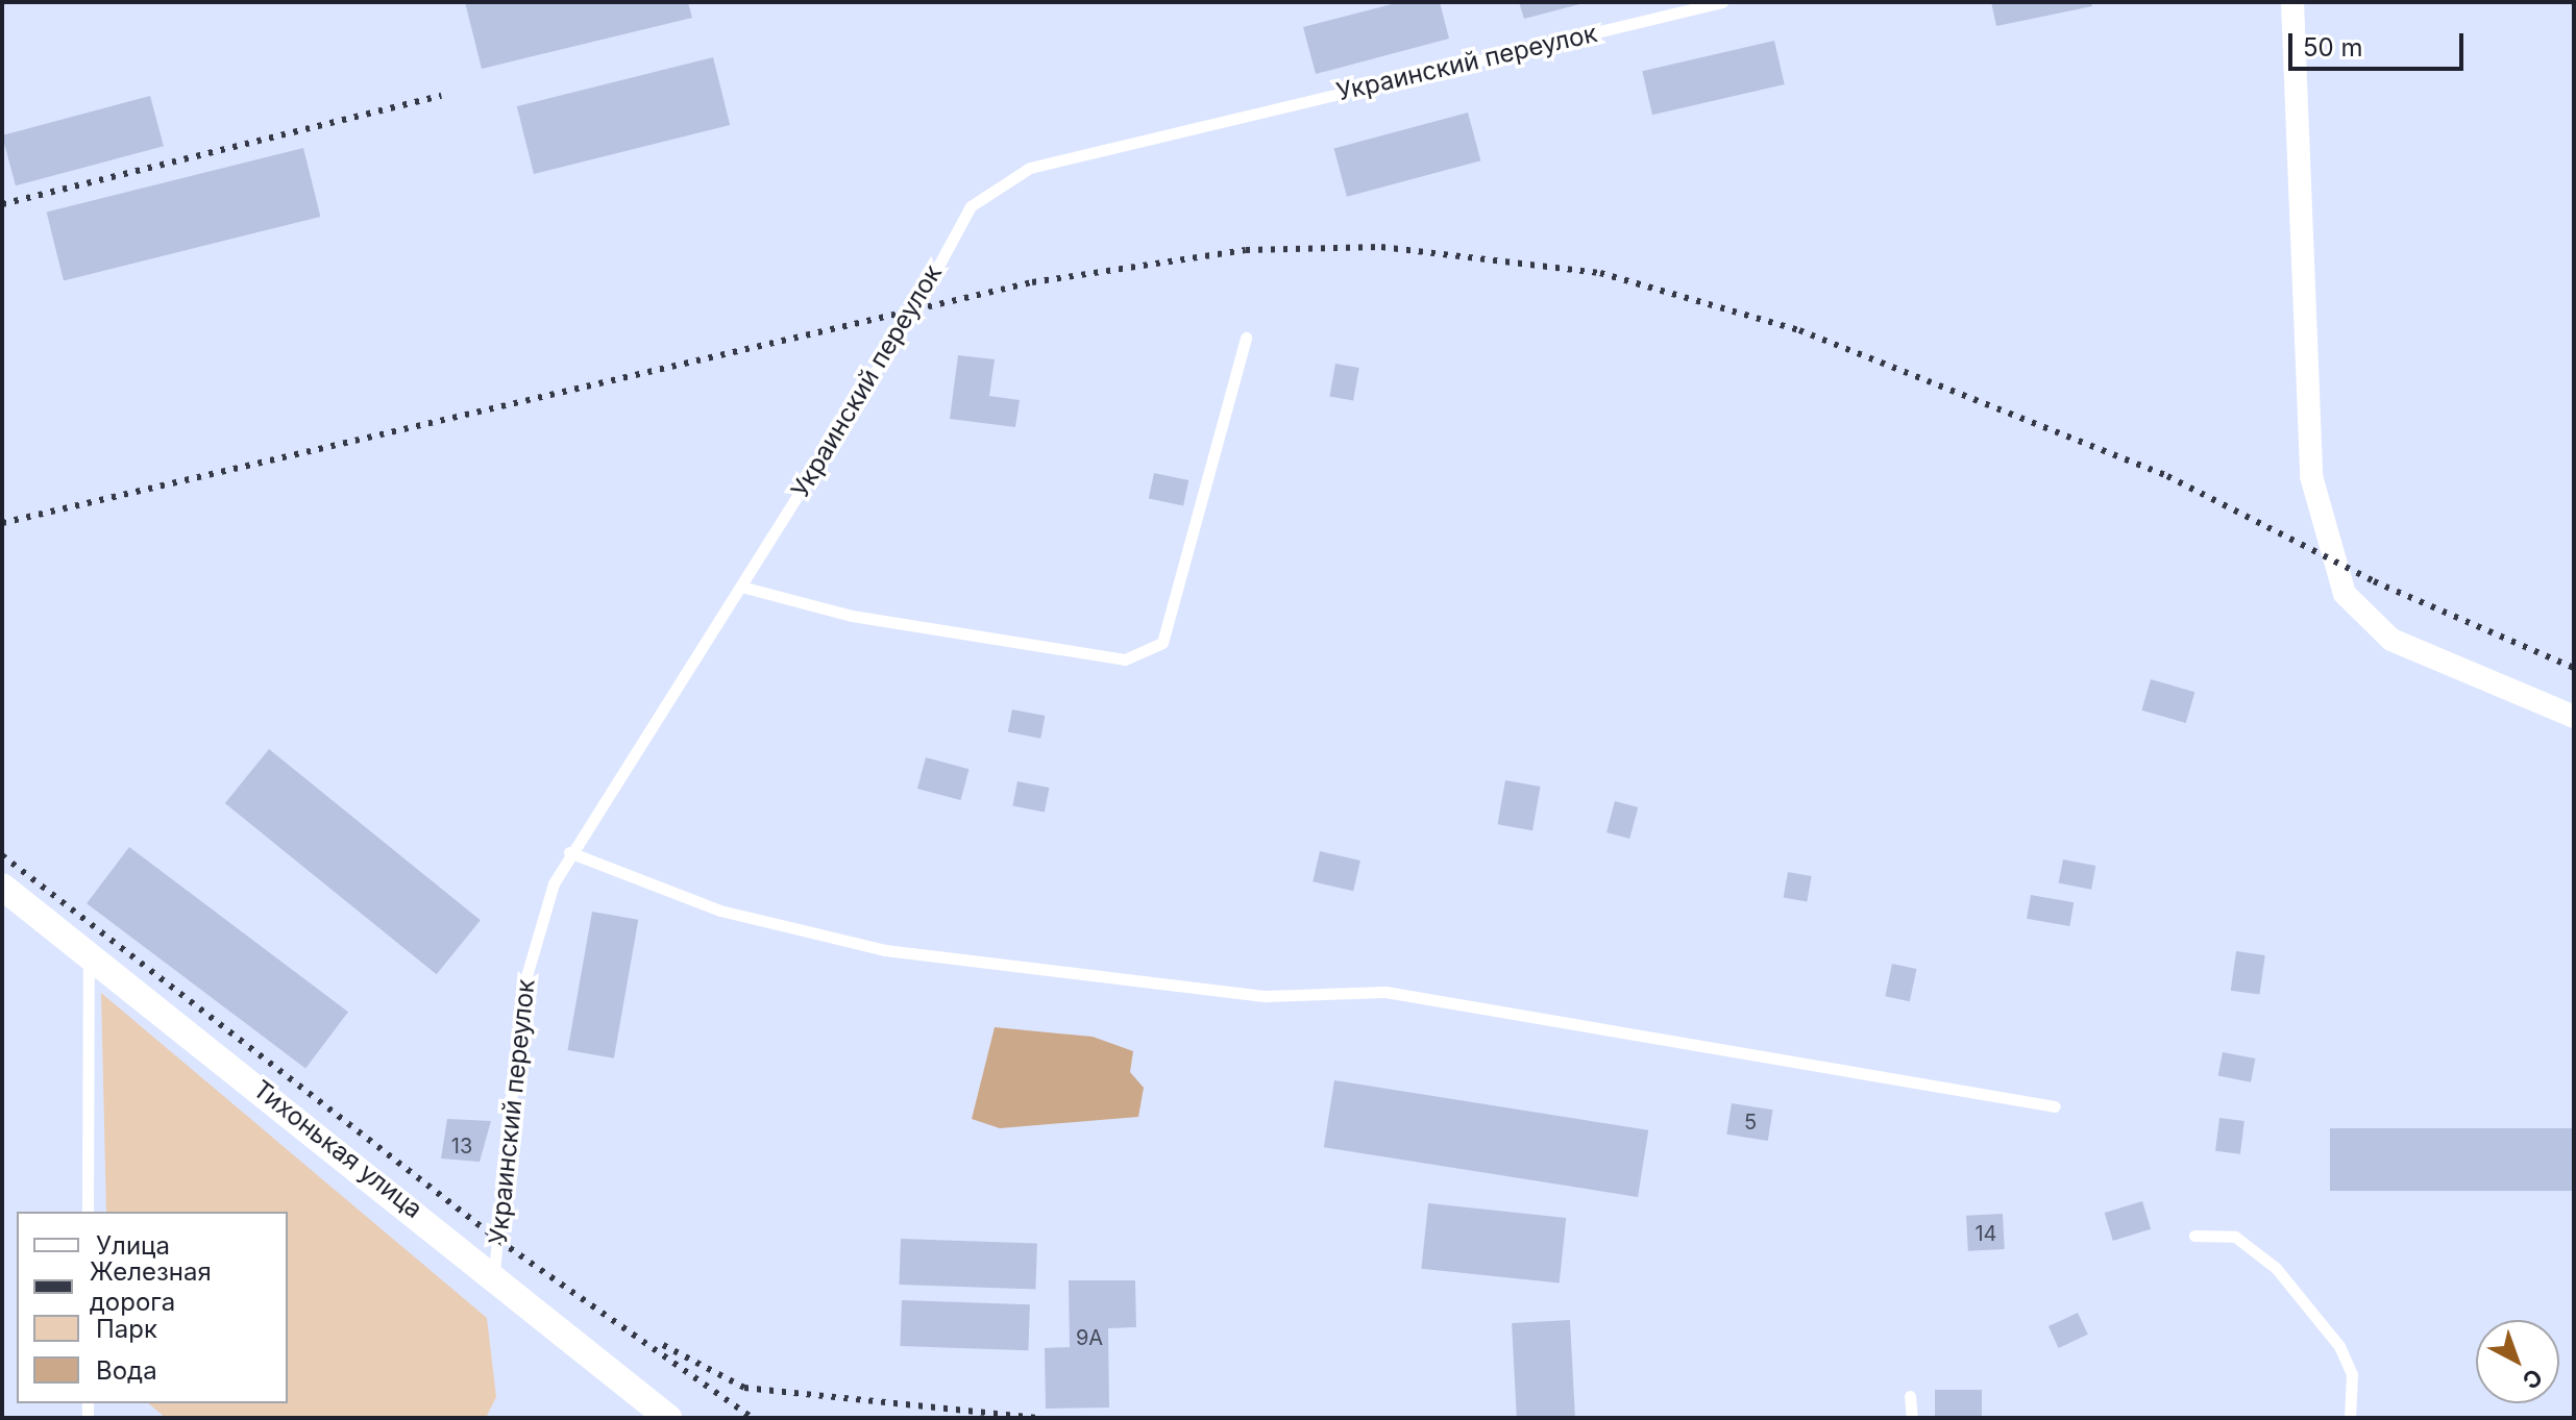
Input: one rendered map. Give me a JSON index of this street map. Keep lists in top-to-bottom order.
{
  "streets": {
    "street": ["Тихонькая улица"],
    "lane": ["Украинский переулок"]
  },
  "crossings": [
    ["Украинский переулок", "Тихонькая улица"]
  ],
  "house_numbers": [
    "5",
    "13",
    "14",
    "9А"
  ],
  "legend": [
    "Улица",
    "Железная дорога",
    "Парк",
    "Вода"
  ],
  "scale_bar": "50 m",
  "north": "bottom right"
}
